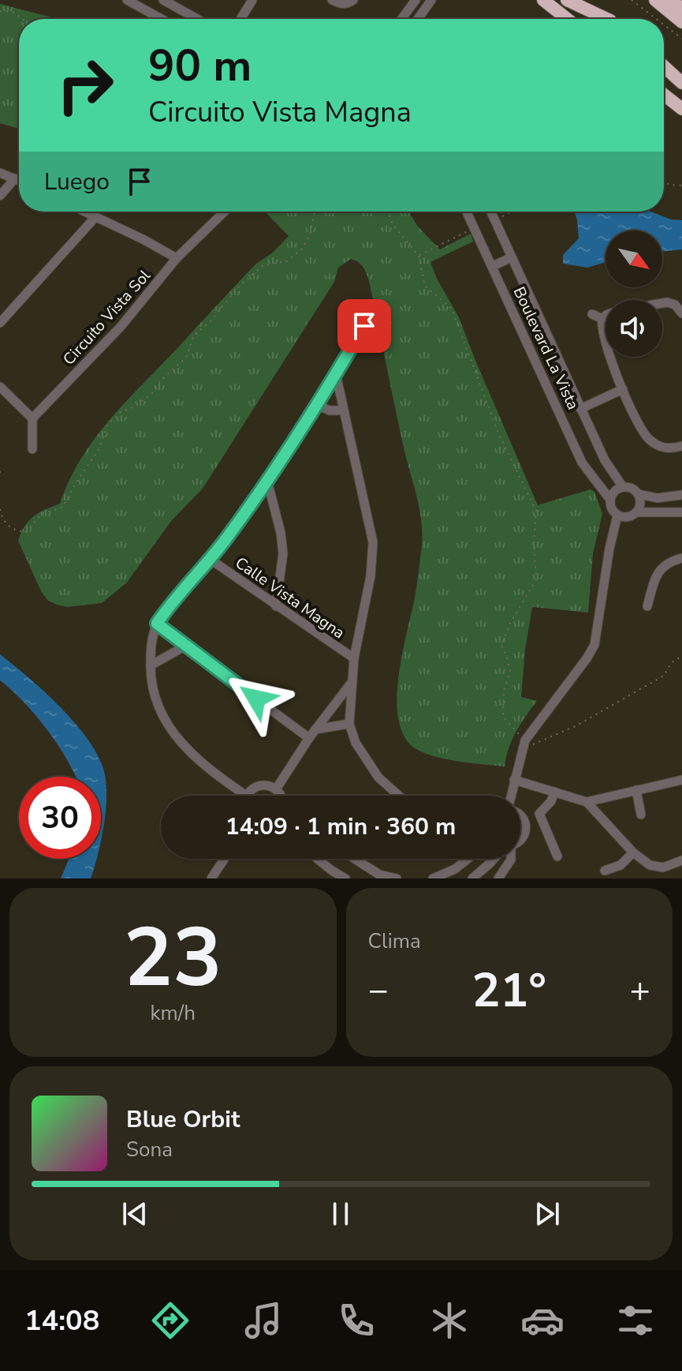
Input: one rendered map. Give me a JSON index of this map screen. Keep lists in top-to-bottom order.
{
  "streets": {
    "street": ["Circuito Vista Sol", "Boulevard La Vista", "Calle Vista Magna"]
  },
  "north": "bottom right",
  "page": {
    "turn": ["90 m", "Circuito Vista Magna"],
    "then": "Luego",
    "limit": "30",
    "trip": "14:09 · 1 min · 360 m",
    "tile": [
      ["23", "km/h"],
      "Clima"
    ],
    "heat": ["−", "21°", "+"],
    "song": ["Blue Orbit", "Sona"],
    "tabs": "14:08"
  }
}
